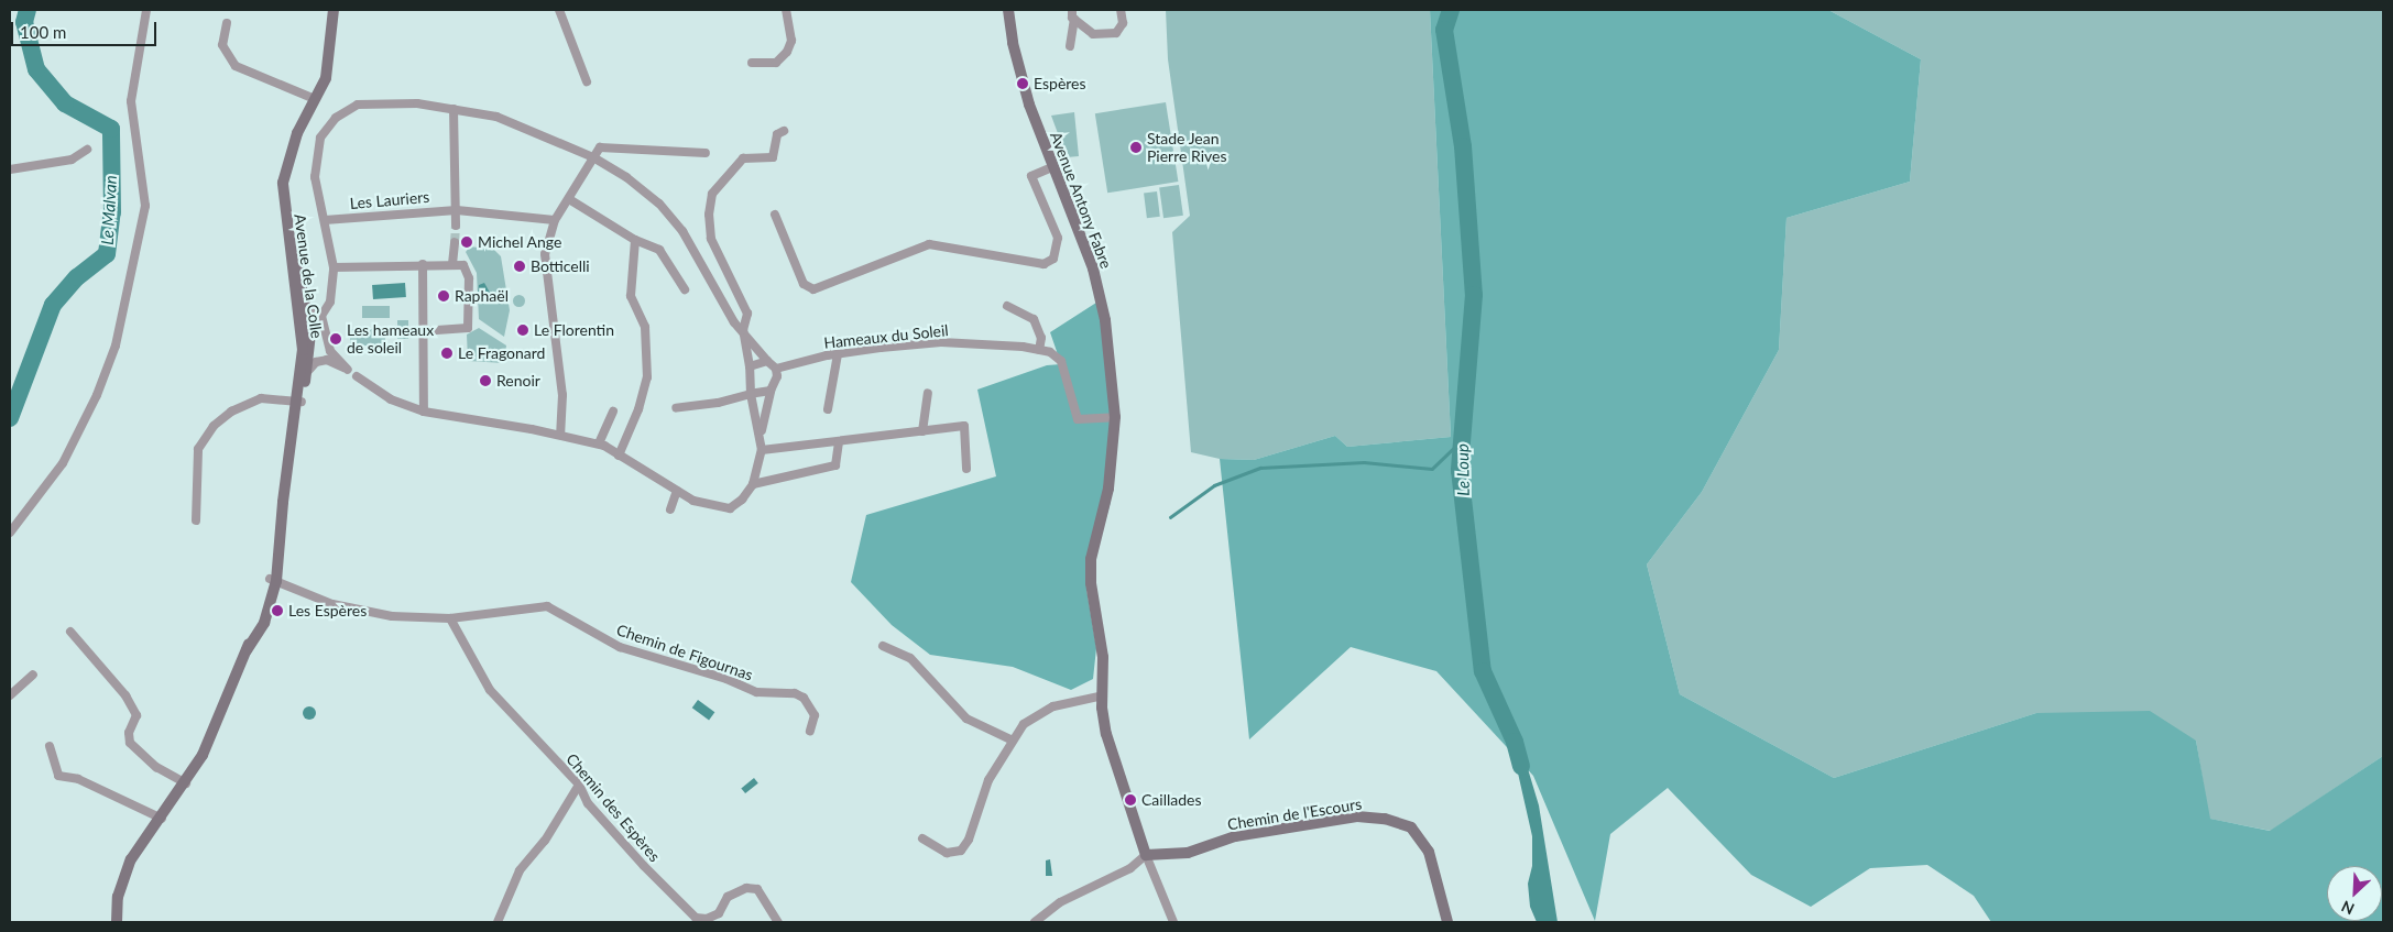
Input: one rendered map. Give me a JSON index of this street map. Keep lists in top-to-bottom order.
{
  "streets": {
    "street": [
      "Les Lauriers",
      "Avenue Antony Fabre",
      "Avenue de la Colle",
      "Hameaux du Soleil",
      "Chemin de Figournas",
      "Chemin des Espères",
      "Chemin de l'Escours"
    ]
  },
  "crossings": [
    ["Avenue Antony Fabre", "Hameaux du Soleil"],
    ["Avenue Antony Fabre", "Chemin de l'Escours"],
    ["Avenue de la Colle", "Chemin de Figournas"],
    ["Chemin de Figournas", "Chemin des Espères"]
  ],
  "water": ["Le Malvan", "Le Loup"],
  "places": [
    "Espères",
    "Stade Jean Pierre Rives",
    "Michel Ange",
    "Botticelli",
    "Raphaël",
    "Le Florentin",
    "Les hameaux de soleil",
    "Le Fragonard",
    "Renoir",
    "Les Espères",
    "Caillades"
  ],
  "scale_bar": "100 m",
  "north": "bottom left"
}
